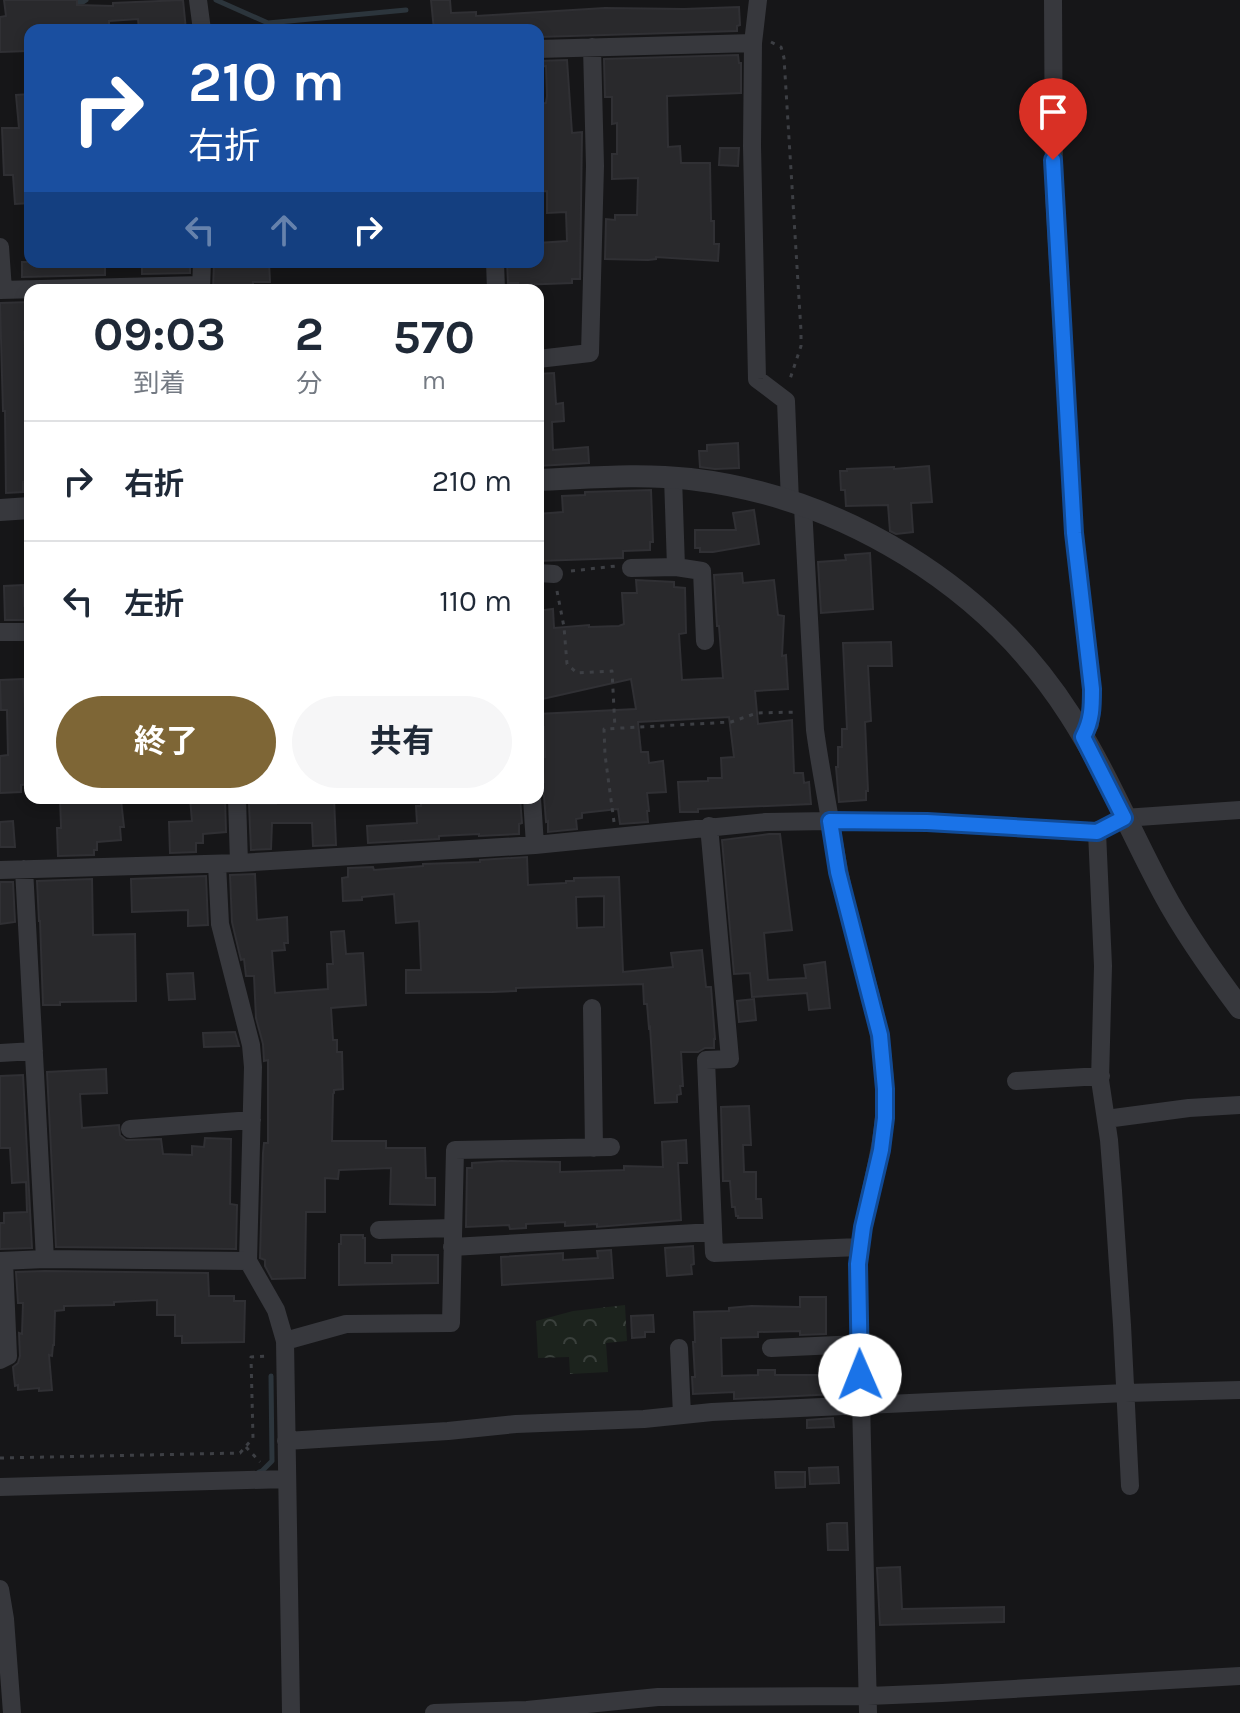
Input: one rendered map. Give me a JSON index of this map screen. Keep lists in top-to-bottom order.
{
  "page": {
    "turn": ["210 m", "右折"],
    "eta": [
      "09:03",
      "到着",
      "2",
      "分",
      "570",
      "m"
    ],
    "list": [
      {
        "name": "右折",
        "value": "210 m"
      },
      {
        "name": "左折",
        "value": "110 m"
      }
    ],
    "buttons": ["終了", "共有"]
  }
}
